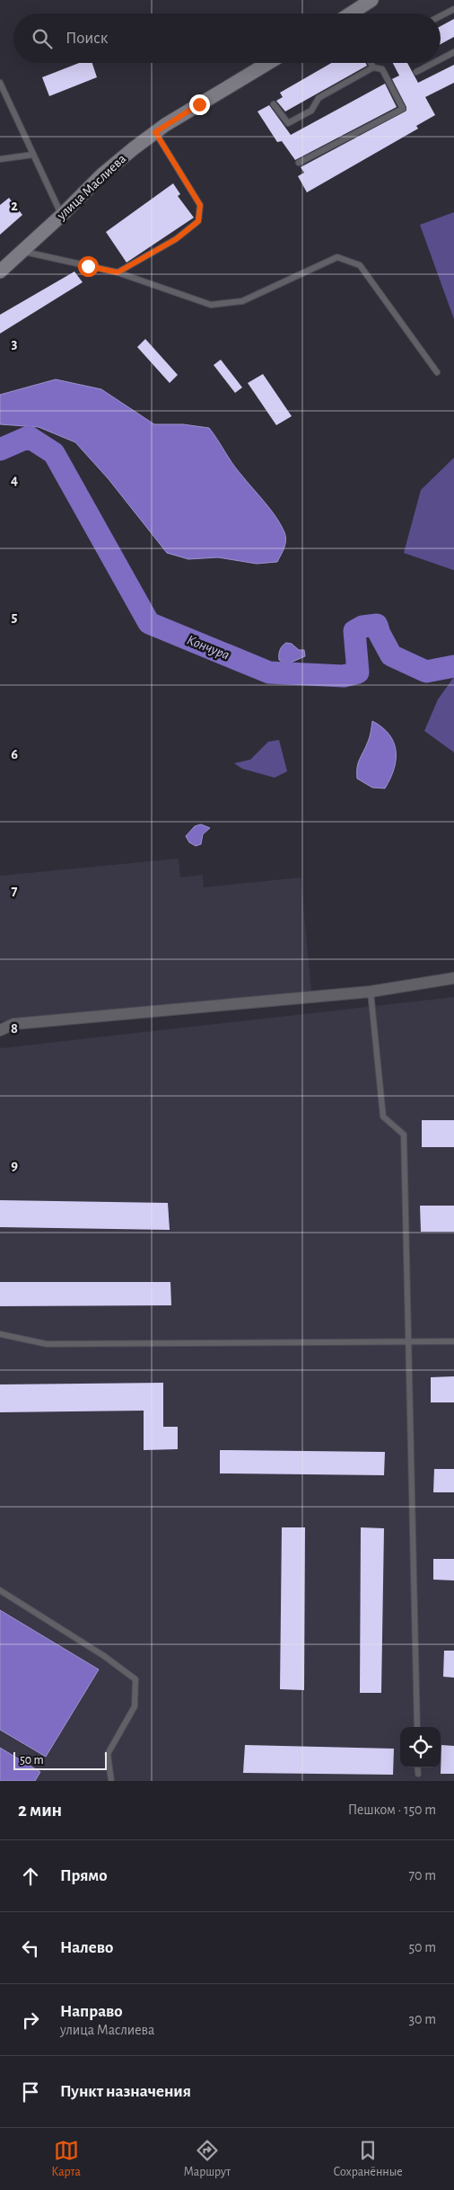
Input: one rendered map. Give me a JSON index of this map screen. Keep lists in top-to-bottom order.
{
  "streets": {
    "street": ["улица Маслиева"]
  },
  "water": ["Кончура"],
  "scale_bar": "50 m",
  "page": {
    "search": "Поиск",
    "scale": "50 m",
    "heading": ["2 мин", "Пешком · 150 m"],
    "list": [
      ["Прямо", "70 m"],
      ["Налево", "50 m"],
      ["Направо", "улица Маслиева", "30 m"],
      "Пункт назначения"
    ],
    "nav": ["Карта", "Маршрут", "Сохранённые"]
  },
  "grid": {
    "rows": [
      "2",
      "3",
      "4",
      "5",
      "6",
      "7",
      "8",
      "9"
    ]
  }
}
